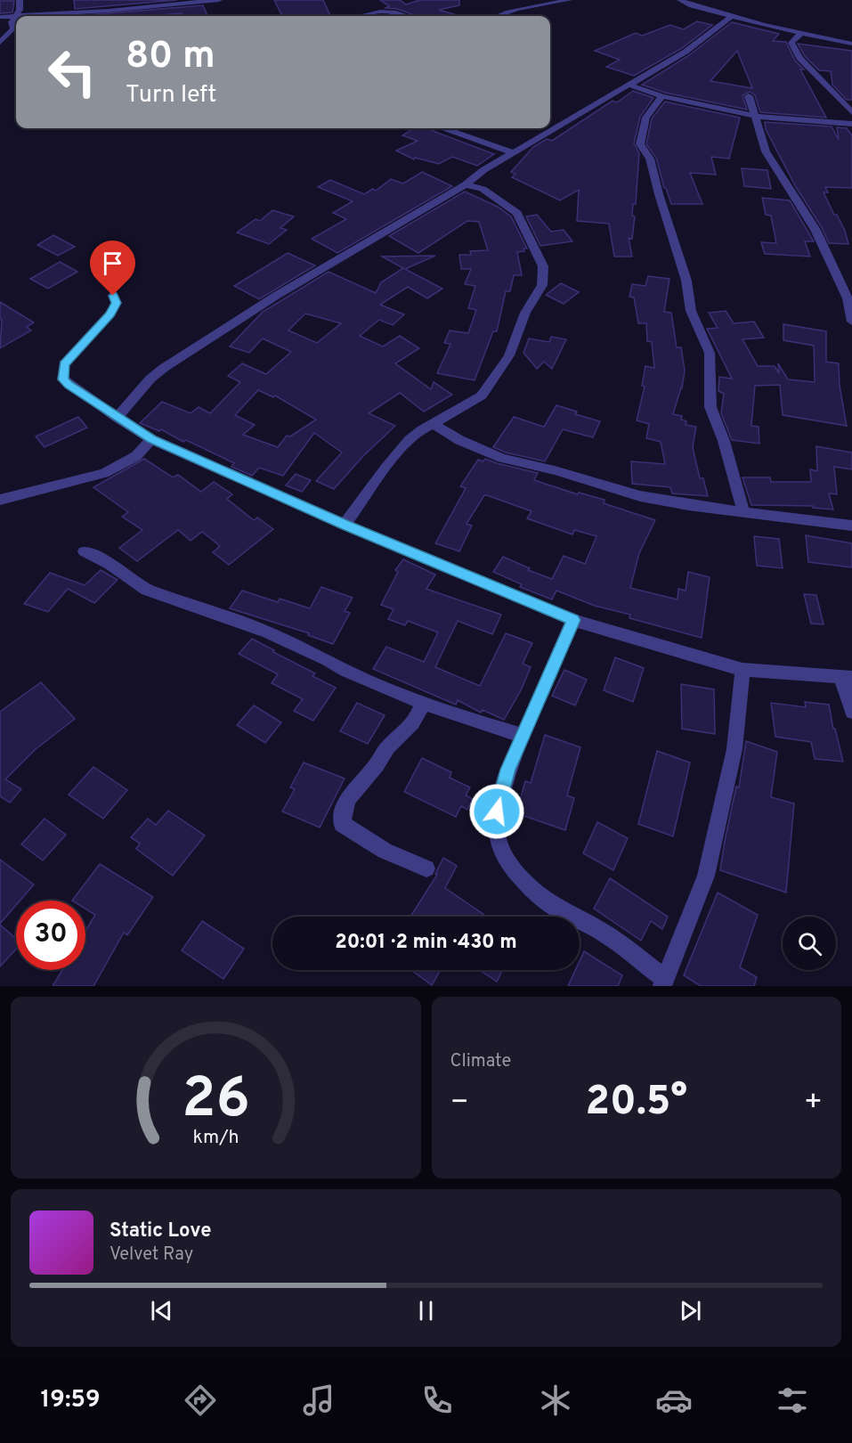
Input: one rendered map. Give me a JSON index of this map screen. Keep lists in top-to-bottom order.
{
  "page": {
    "turn": ["80 m", "Turn left"],
    "limit": "30",
    "trip": "20:01 · 2 min · 430 m",
    "tile": "Climate",
    "heat": ["−", "20.5°", "+"],
    "song": ["Static Love", "Velvet Ray"],
    "tabs": "19:59",
    "gauge": ["26", "km/h"]
  }
}
